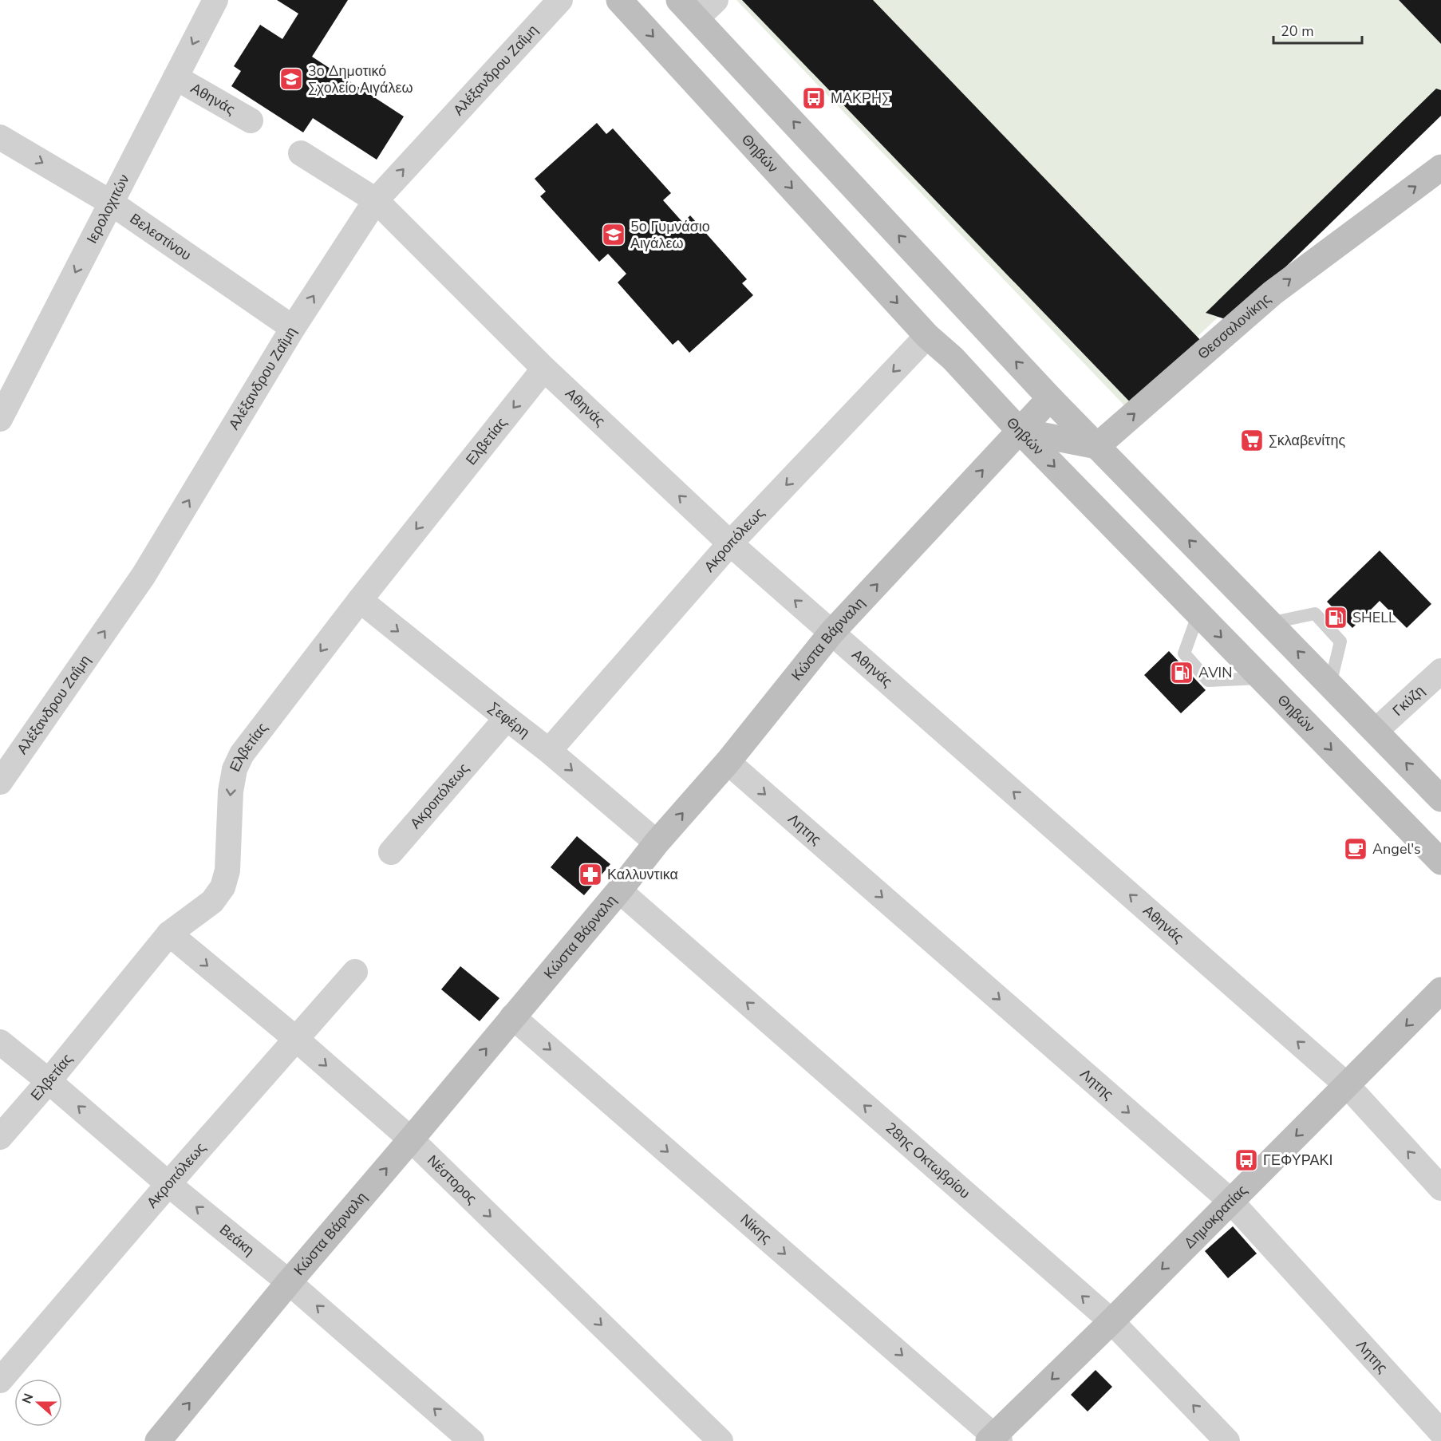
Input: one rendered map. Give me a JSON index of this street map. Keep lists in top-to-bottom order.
{
  "streets": {
    "street": [
      "Αλέξανδρου Ζαΐμη",
      "Αθηνάς",
      "Θηβών",
      "Ιερολοχιτών",
      "Βελεστίνου",
      "Θεσσαλονίκης",
      "Ελβετίας",
      "Ακροπόλεως",
      "Κώστα Βάρναλη",
      "Γκύζη",
      "Σεφέρη",
      "Λητης",
      "28ης Οκτωβρίου",
      "Νέστορος",
      "Δημοκρατίας",
      "Νίκης",
      "Βεάκη"
    ]
  },
  "crossings": [
    ["Αλέξανδρου Ζαΐμη", "Αθηνάς"],
    ["Αλέξανδρου Ζαΐμη", "Βελεστίνου"],
    ["Αθηνάς", "Ιερολοχιτών"],
    ["Αθηνάς", "Ελβετίας"],
    ["Αθηνάς", "Ακροπόλεως"],
    ["Αθηνάς", "Κώστα Βάρναλη"],
    ["Αθηνάς", "Δημοκρατίας"],
    ["Θηβών", "Ακροπόλεως"],
    ["Θηβών", "Κώστα Βάρναλη"],
    ["Ιερολοχιτών", "Βελεστίνου"],
    ["Ελβετίας", "Σεφέρη"],
    ["Ελβετίας", "Νέστορος"],
    ["Ελβετίας", "Βεάκη"],
    ["Ακροπόλεως", "Σεφέρη"],
    ["Ακροπόλεως", "Νέστορος"],
    ["Ακροπόλεως", "Βεάκη"],
    ["Κώστα Βάρναλη", "Σεφέρη"],
    ["Κώστα Βάρναλη", "Λητης"],
    ["Κώστα Βάρναλη", "28ης Οκτωβρίου"],
    ["Κώστα Βάρναλη", "Νέστορος"],
    ["Κώστα Βάρναλη", "Νίκης"],
    ["Κώστα Βάρναλη", "Βεάκη"],
    ["Λητης", "Δημοκρατίας"],
    ["28ης Οκτωβρίου", "Δημοκρατίας"],
    ["Δημοκρατίας", "Νίκης"]
  ],
  "one_way": [
    "Αλέξανδρου Ζαΐμη",
    "Αθηνάς",
    "Ιερολοχιτών",
    "Βελεστίνου",
    "Θεσσαλονίκης",
    "Ελβετίας",
    "Κώστα Βάρναλη",
    "Σεφέρη",
    "Λητης",
    "28ης Οκτωβρίου",
    "Νέστορος",
    "Δημοκρατίας",
    "Νίκης",
    "Βεάκη"
  ],
  "places": {
    "school or university": ["3ο Δημοτικό Σχολείο Αιγάλεω", "5ο Γυμνάσιο Αιγάλεω"],
    "bus stop": ["ΜΑΚΡΗΣ", "ΓΕΦΥΡΑΚΙ"],
    "supermarket": ["Σκλαβενίτης"],
    "fuel station": ["SHELL", "AVIN"],
    "cafe": ["Angel's"],
    "pharmacy": ["Καλλυντικα"]
  },
  "scale_bar": "20 m",
  "north": "left"
}
